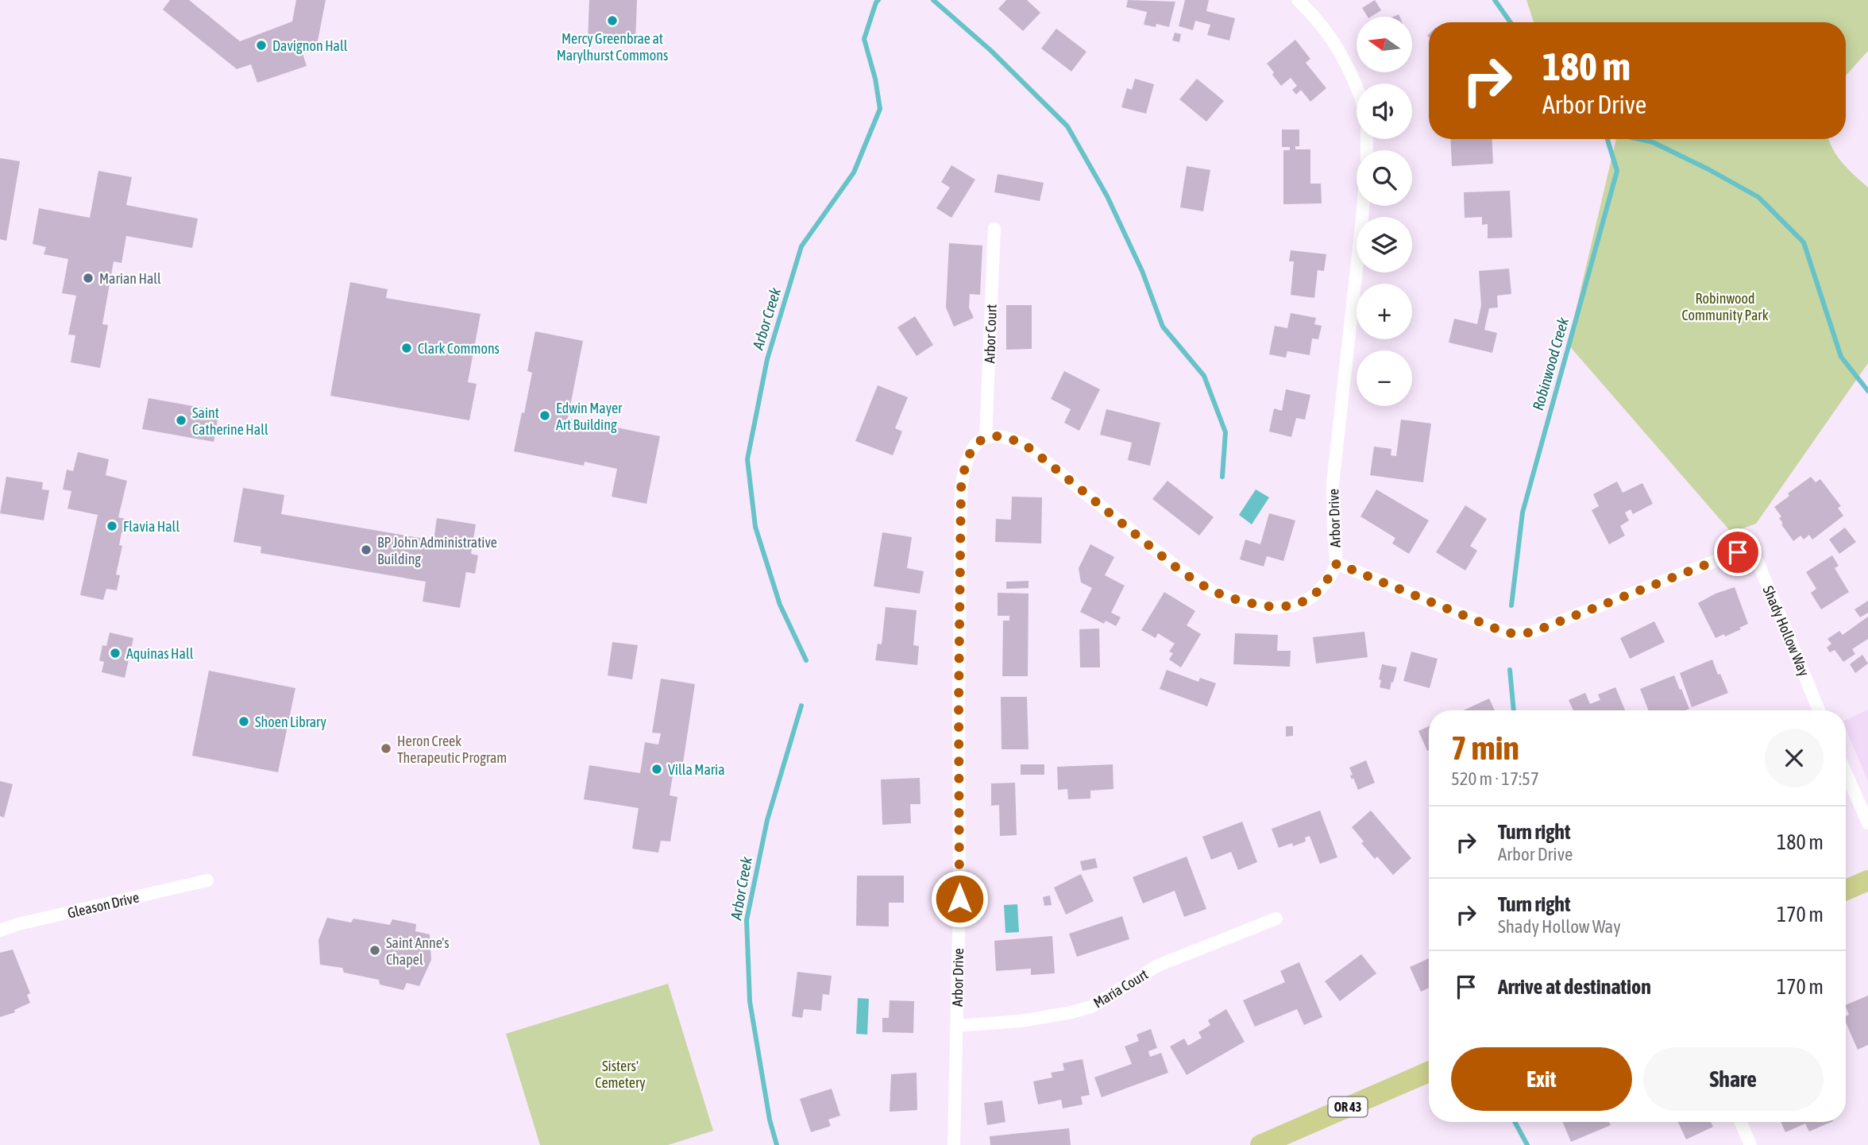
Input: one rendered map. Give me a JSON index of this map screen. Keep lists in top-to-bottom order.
{
  "streets": {
    "main road": ["OR 43"],
    "street": [
      "Arbor Court",
      "Arbor Drive",
      "Shady Hollow Way",
      "Gleason Drive",
      "Maria Court"
    ]
  },
  "crossings": [
    ["Arbor Court", "Arbor Drive"],
    ["Arbor Drive", "Shady Hollow Way"],
    ["Arbor Drive", "Maria Court"]
  ],
  "water": ["Arbor Creek", "Robinwood Creek"],
  "parks": ["Robinwood Community Park", "Sisters' Cemetery"],
  "places": [
    "Mercy Greenbrae at Marylhurst Commons",
    "Davignon Hall",
    "Marian Hall",
    "Clark Commons",
    "Edwin Mayer Art Building",
    "Saint Catherine Hall",
    "Flavia Hall",
    "BP John Administrative Building",
    "Aquinas Hall",
    "Shoen Library",
    "Heron Creek Therapeutic Program",
    "Villa Maria",
    "Saint Anne's Chapel"
  ],
  "north": "left",
  "page": {
    "map_buttons": ["+", "−"],
    "turn": ["180 m", "Arbor Drive"],
    "heading": ["7 min", "520 m · 17:57"],
    "list": [
      {
        "name": "Turn right",
        "note": "Arbor Drive",
        "value": "180 m"
      },
      {
        "name": "Turn right",
        "note": "Shady Hollow Way",
        "value": "170 m"
      },
      {
        "name": "Arrive at destination",
        "value": "170 m"
      }
    ],
    "buttons": ["Exit", "Share"]
  }
}
